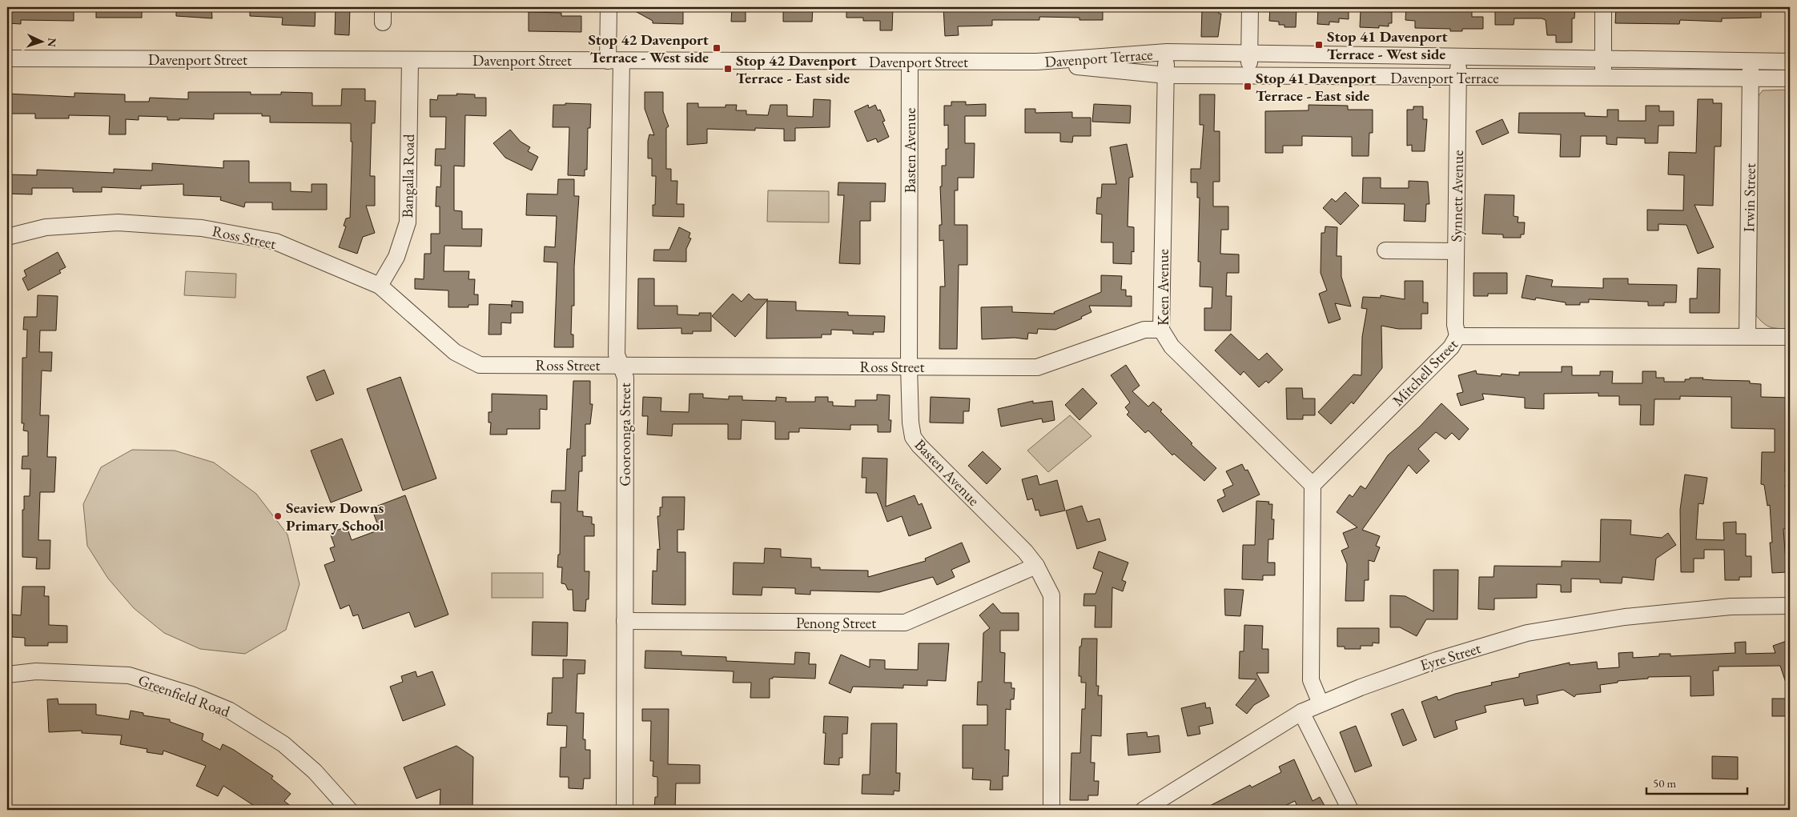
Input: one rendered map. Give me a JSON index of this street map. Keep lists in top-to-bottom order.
{
  "streets": {
    "street": [
      "Davenport Terrace",
      "Davenport Street",
      "Basten Avenue",
      "Bangalla Road",
      "Synnett Avenue",
      "Irwin Street",
      "Ross Street",
      "Keen Avenue",
      "Mitchell Street",
      "Gooroonga Street",
      "Penong Street",
      "Eyre Street",
      "Greenfield Road"
    ]
  },
  "crossings": [
    ["Davenport Terrace", "Davenport Street"],
    ["Davenport Terrace", "Synnett Avenue"],
    ["Davenport Terrace", "Irwin Street"],
    ["Davenport Terrace", "Keen Avenue"],
    ["Davenport Street", "Basten Avenue"],
    ["Davenport Street", "Bangalla Road"],
    ["Davenport Street", "Gooroonga Street"],
    ["Basten Avenue", "Ross Street"],
    ["Basten Avenue", "Penong Street"],
    ["Bangalla Road", "Ross Street"],
    ["Synnett Avenue", "Mitchell Street"],
    ["Irwin Street", "Mitchell Street"],
    ["Ross Street", "Keen Avenue"],
    ["Ross Street", "Gooroonga Street"],
    ["Keen Avenue", "Mitchell Street"],
    ["Gooroonga Street", "Penong Street"]
  ],
  "places": {
    "transit": [
      "Stop 41 Davenport Terrace - West side",
      "Stop 42 Davenport Terrace - West side",
      "Stop 42 Davenport Terrace - East side",
      "Stop 41 Davenport Terrace - East side"
    ],
    "other": ["Seaview Downs Primary School"]
  },
  "scale_bar": "50 m",
  "north": "right"
}
